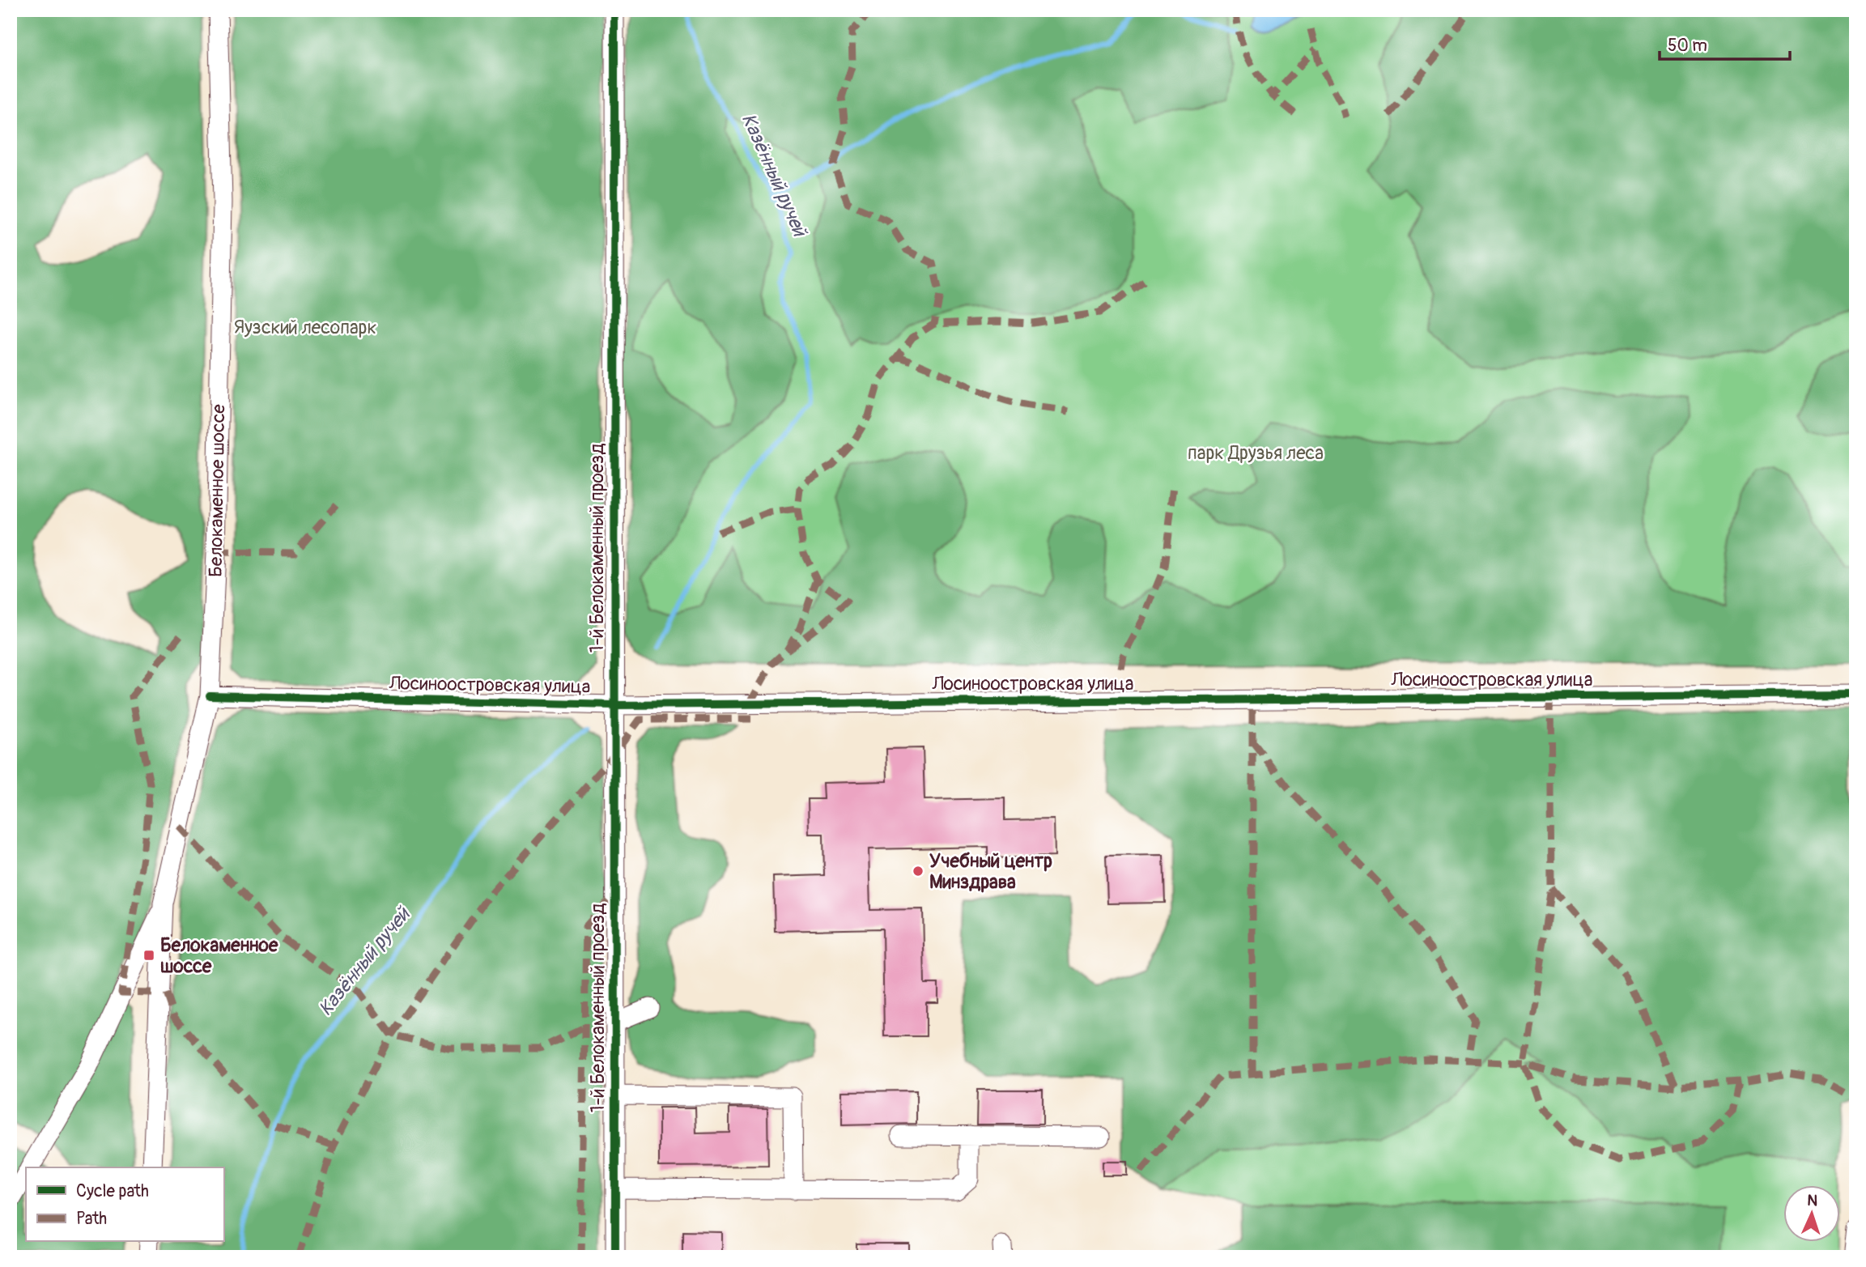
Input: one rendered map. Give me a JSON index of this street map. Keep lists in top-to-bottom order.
{
  "streets": {
    "street": ["Белокаменное шоссе", "1-й Белокаменный проезд", "Лосиноостровская улица"]
  },
  "crossings": [
    ["Белокаменное шоссе", "Лосиноостровская улица"],
    ["1-й Белокаменный проезд", "Лосиноостровская улица"]
  ],
  "water": ["Казённый ручей"],
  "parks": ["Яузский лесопарк", "парк Друзья леса"],
  "places": {
    "other": ["Учебный центр Минздрава"],
    "transit": ["Белокаменное шоссе"]
  },
  "legend": ["Cycle path", "Path"],
  "scale_bar": "50 m",
  "north": "top"
}
